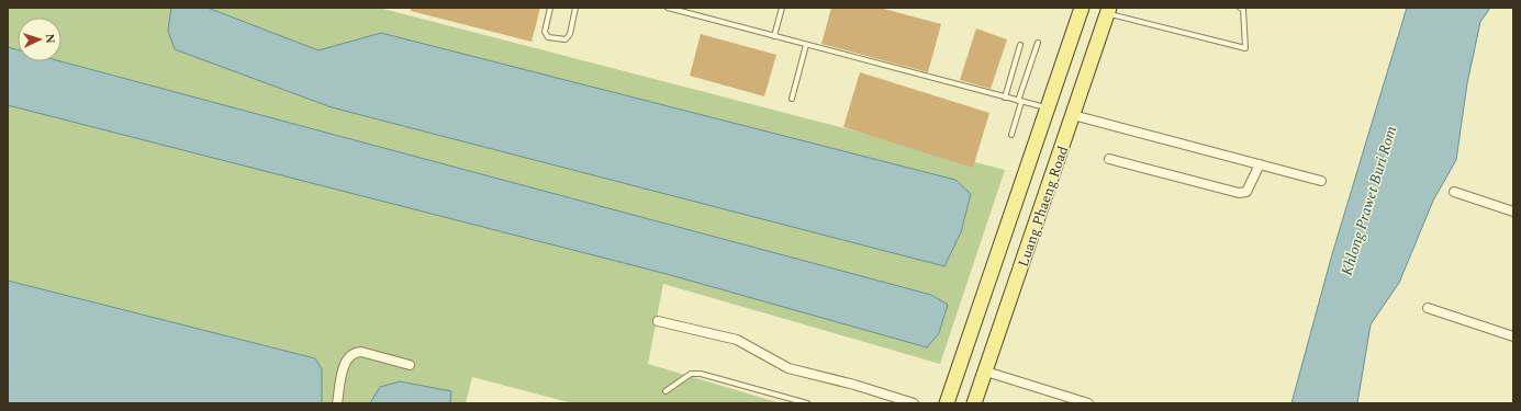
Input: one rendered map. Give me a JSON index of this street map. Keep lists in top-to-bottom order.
{
  "streets": {
    "main road": ["Luang Phaeng Road"]
  },
  "water": ["Khlong Prawet Buri Rom"],
  "north": "right"
}
